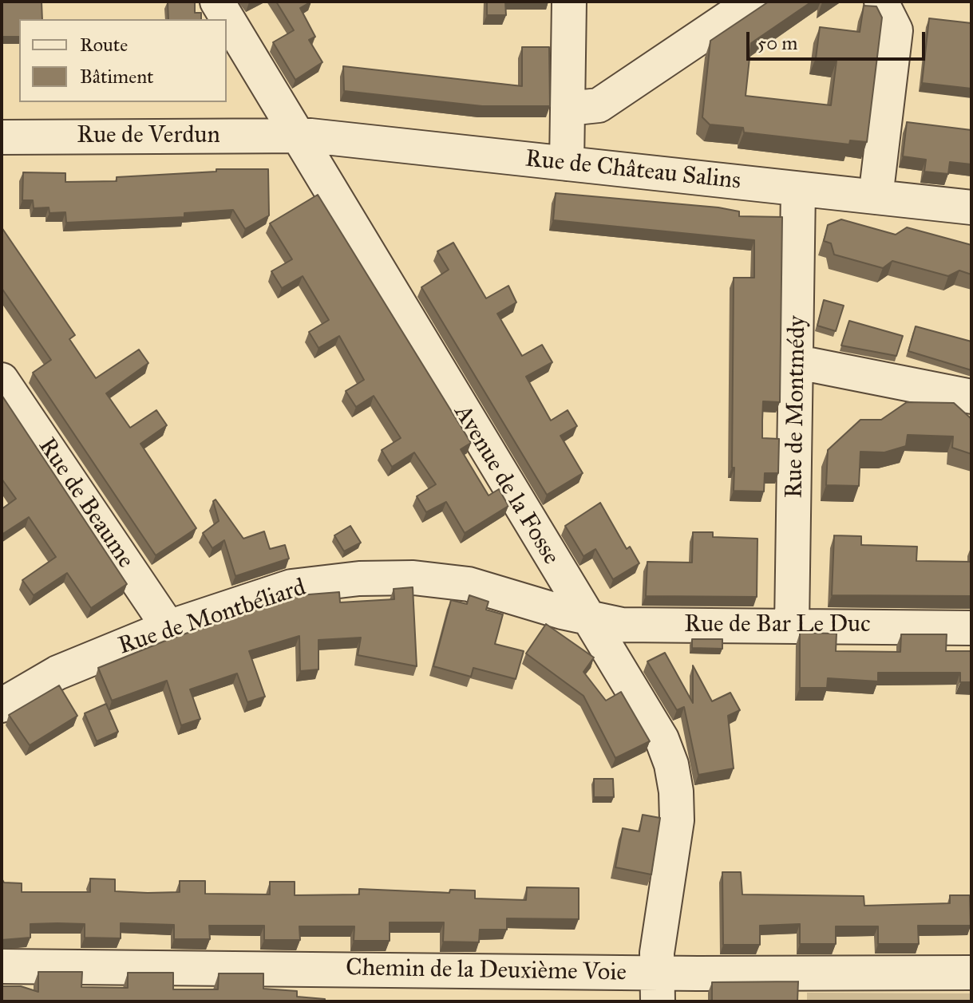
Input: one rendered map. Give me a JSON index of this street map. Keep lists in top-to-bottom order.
{
  "streets": {
    "street": [
      "Rue de Verdun",
      "Rue de Château Salins",
      "Rue de Montmédy",
      "Avenue de la Fosse",
      "Rue de Beaume",
      "Rue de Montbéliard",
      "Rue de Bar Le Duc",
      "Chemin de la Deuxième Voie"
    ]
  },
  "crossings": [
    ["Rue de Verdun", "Rue de Château Salins"],
    ["Rue de Verdun", "Avenue de la Fosse"],
    ["Rue de Château Salins", "Rue de Montmédy"],
    ["Rue de Château Salins", "Avenue de la Fosse"],
    ["Rue de Montmédy", "Rue de Bar Le Duc"],
    ["Avenue de la Fosse", "Rue de Montbéliard"],
    ["Avenue de la Fosse", "Rue de Bar Le Duc"],
    ["Avenue de la Fosse", "Chemin de la Deuxième Voie"],
    ["Rue de Beaume", "Rue de Montbéliard"],
    ["Rue de Montbéliard", "Rue de Bar Le Duc"]
  ],
  "legend": ["Route", "Bâtiment"],
  "scale_bar": "50 m"
}
